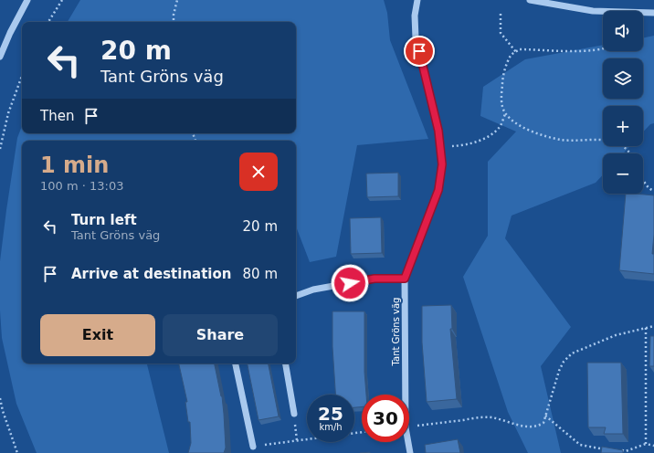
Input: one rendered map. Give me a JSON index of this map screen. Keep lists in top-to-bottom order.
{
  "streets": {
    "street": ["Tant Gröns väg"]
  },
  "page": {
    "map_buttons": ["+", "−"],
    "turn": ["20 m", "Tant Gröns väg"],
    "then": "Then",
    "heading": ["1 min", "100 m · 13:03"],
    "list": [
      {
        "name": "Turn left",
        "note": "Tant Gröns väg",
        "value": "20 m"
      },
      {
        "name": "Arrive at destination",
        "value": "80 m"
      }
    ],
    "buttons": ["Exit", "Share"],
    "speed": "25 km/h",
    "limit": "30"
  }
}
